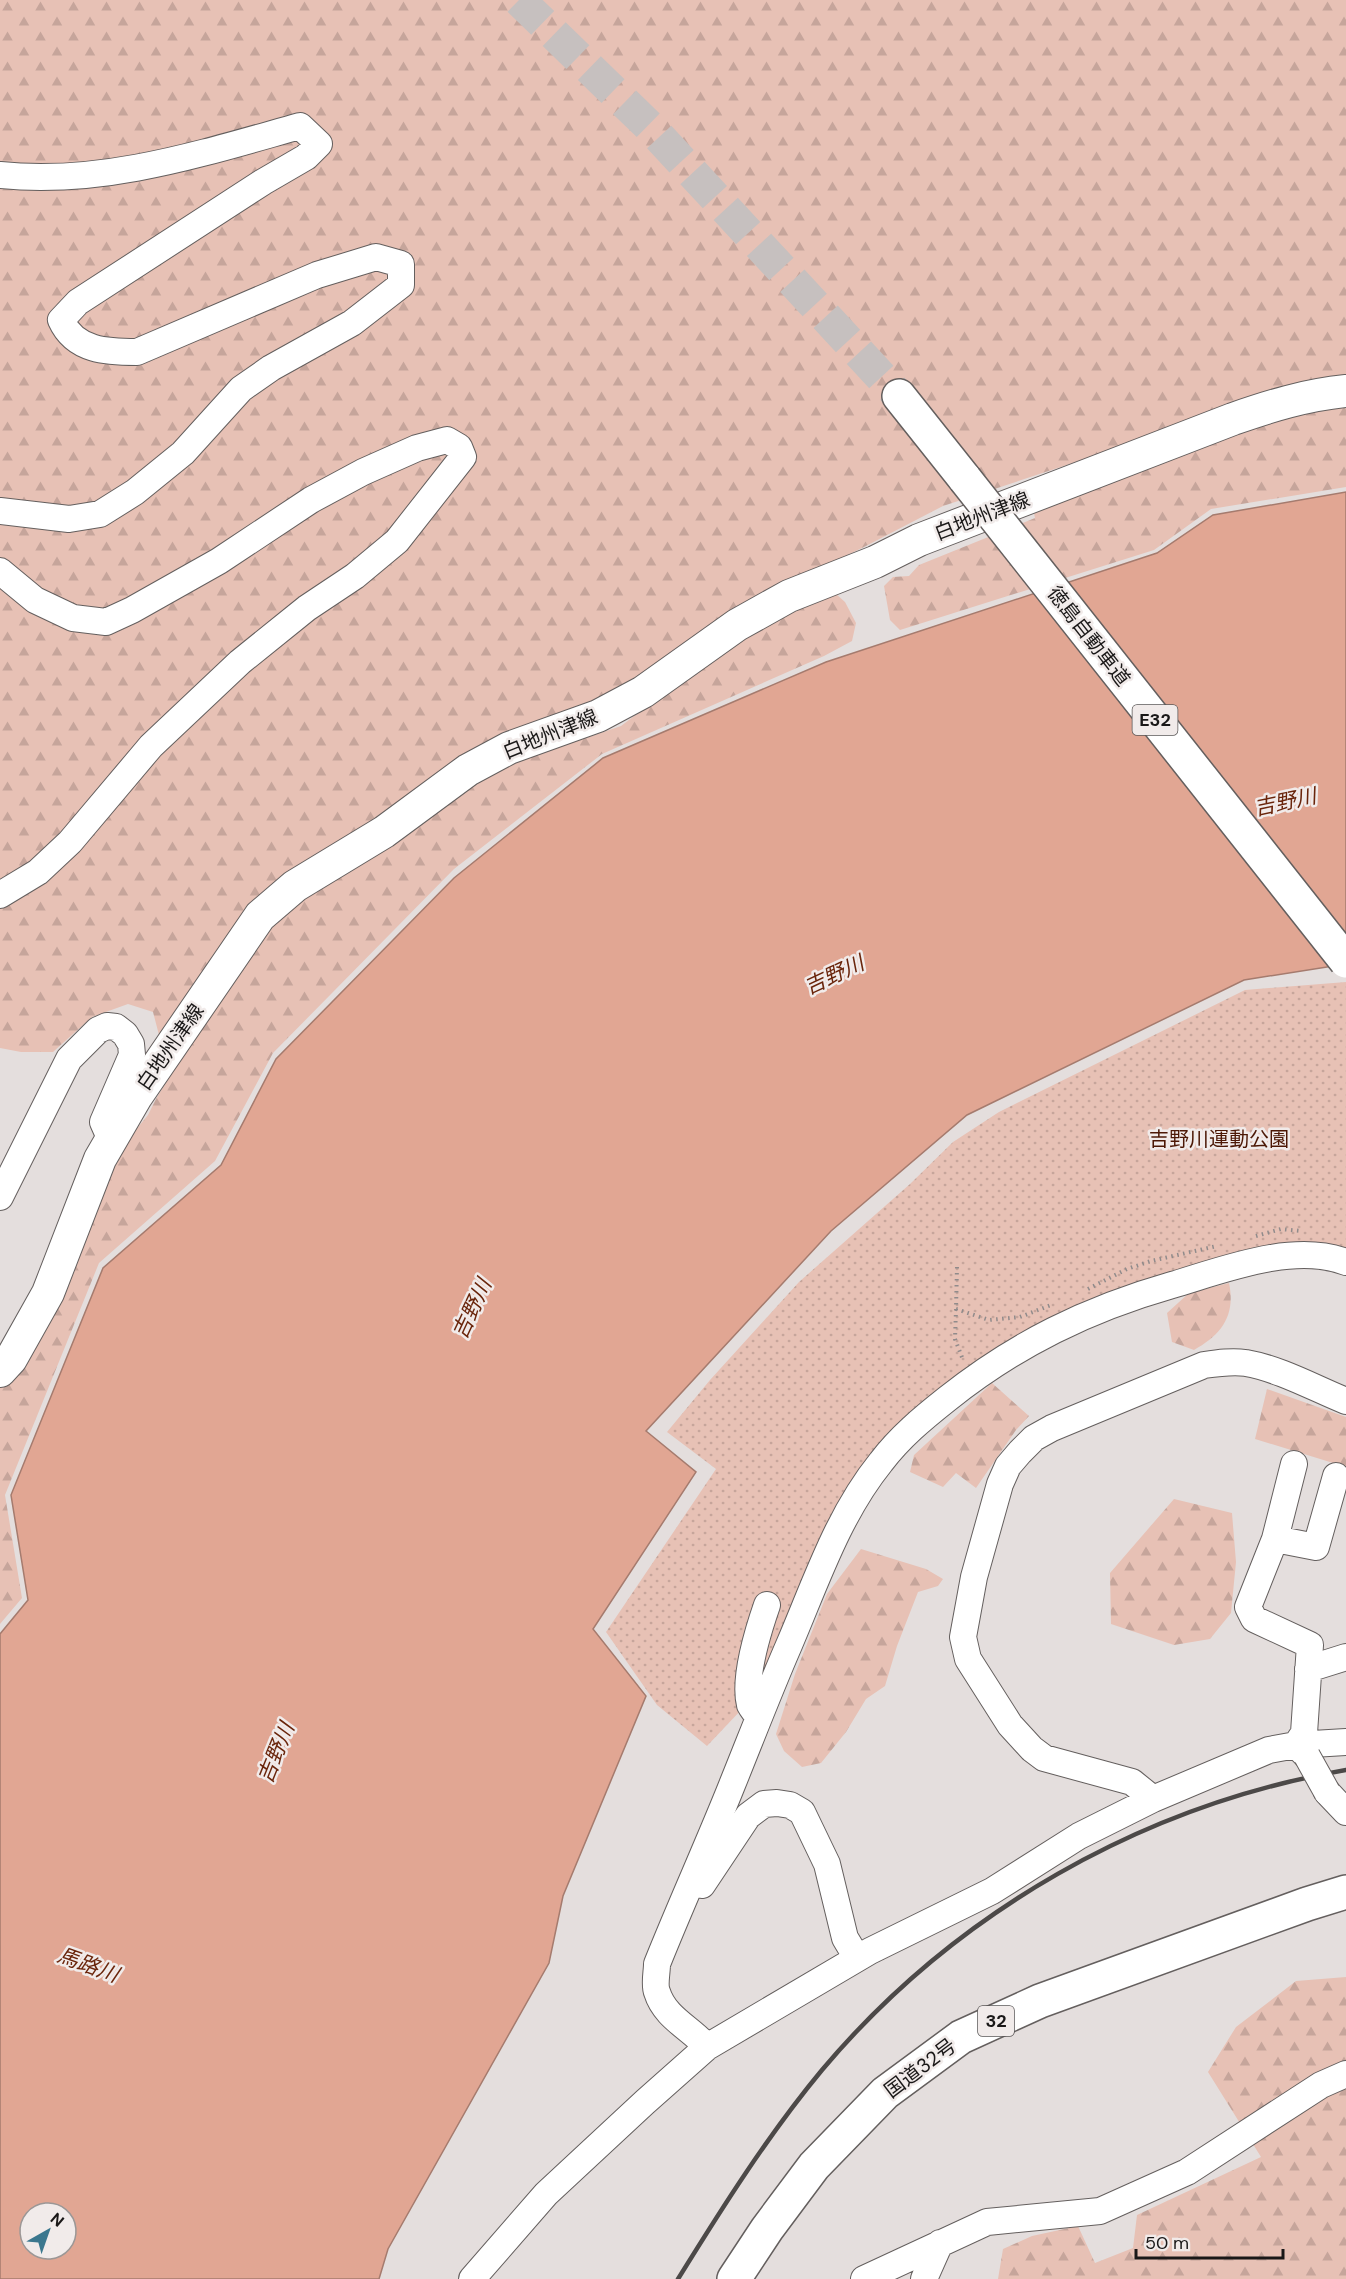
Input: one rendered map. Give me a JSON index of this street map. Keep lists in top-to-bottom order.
{
  "streets": {
    "highway": [
      "徳島自動車道",
      "E32",
      "32",
      "国道32号"
    ],
    "main road": ["白地州津線"]
  },
  "water": ["吉野川", "馬路川"],
  "parks": ["吉野川運動公園"],
  "scale_bar": "50 m",
  "north": "top right"
}
